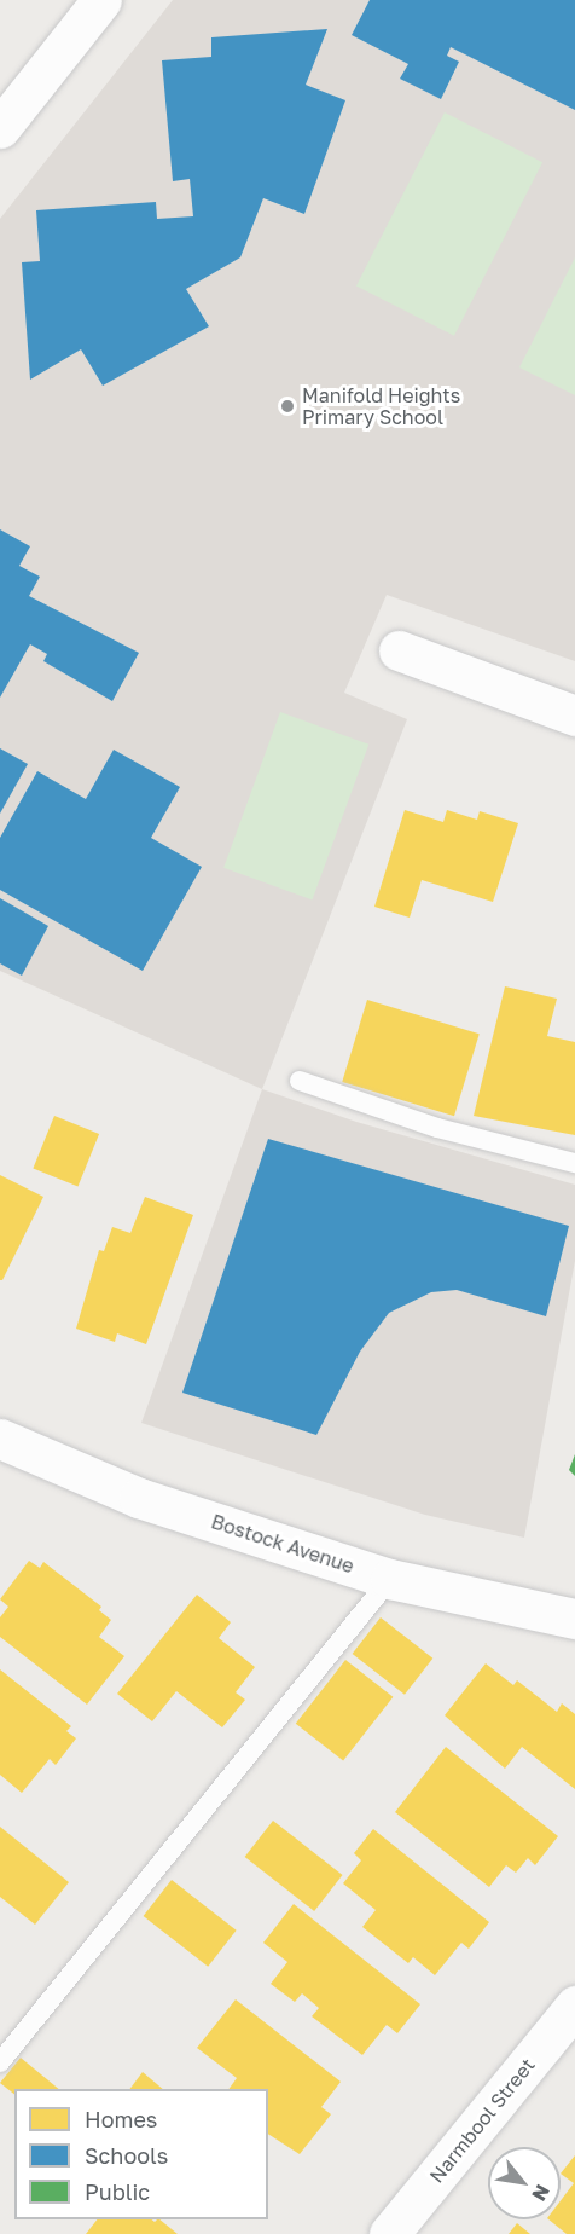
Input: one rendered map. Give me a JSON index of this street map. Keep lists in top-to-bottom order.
{
  "streets": {
    "street": ["Bostock Avenue", "Narmbool Street"]
  },
  "places": ["Manifold Heights Primary School"],
  "legend": ["Homes", "Schools", "Public"],
  "north": "bottom right"
}
